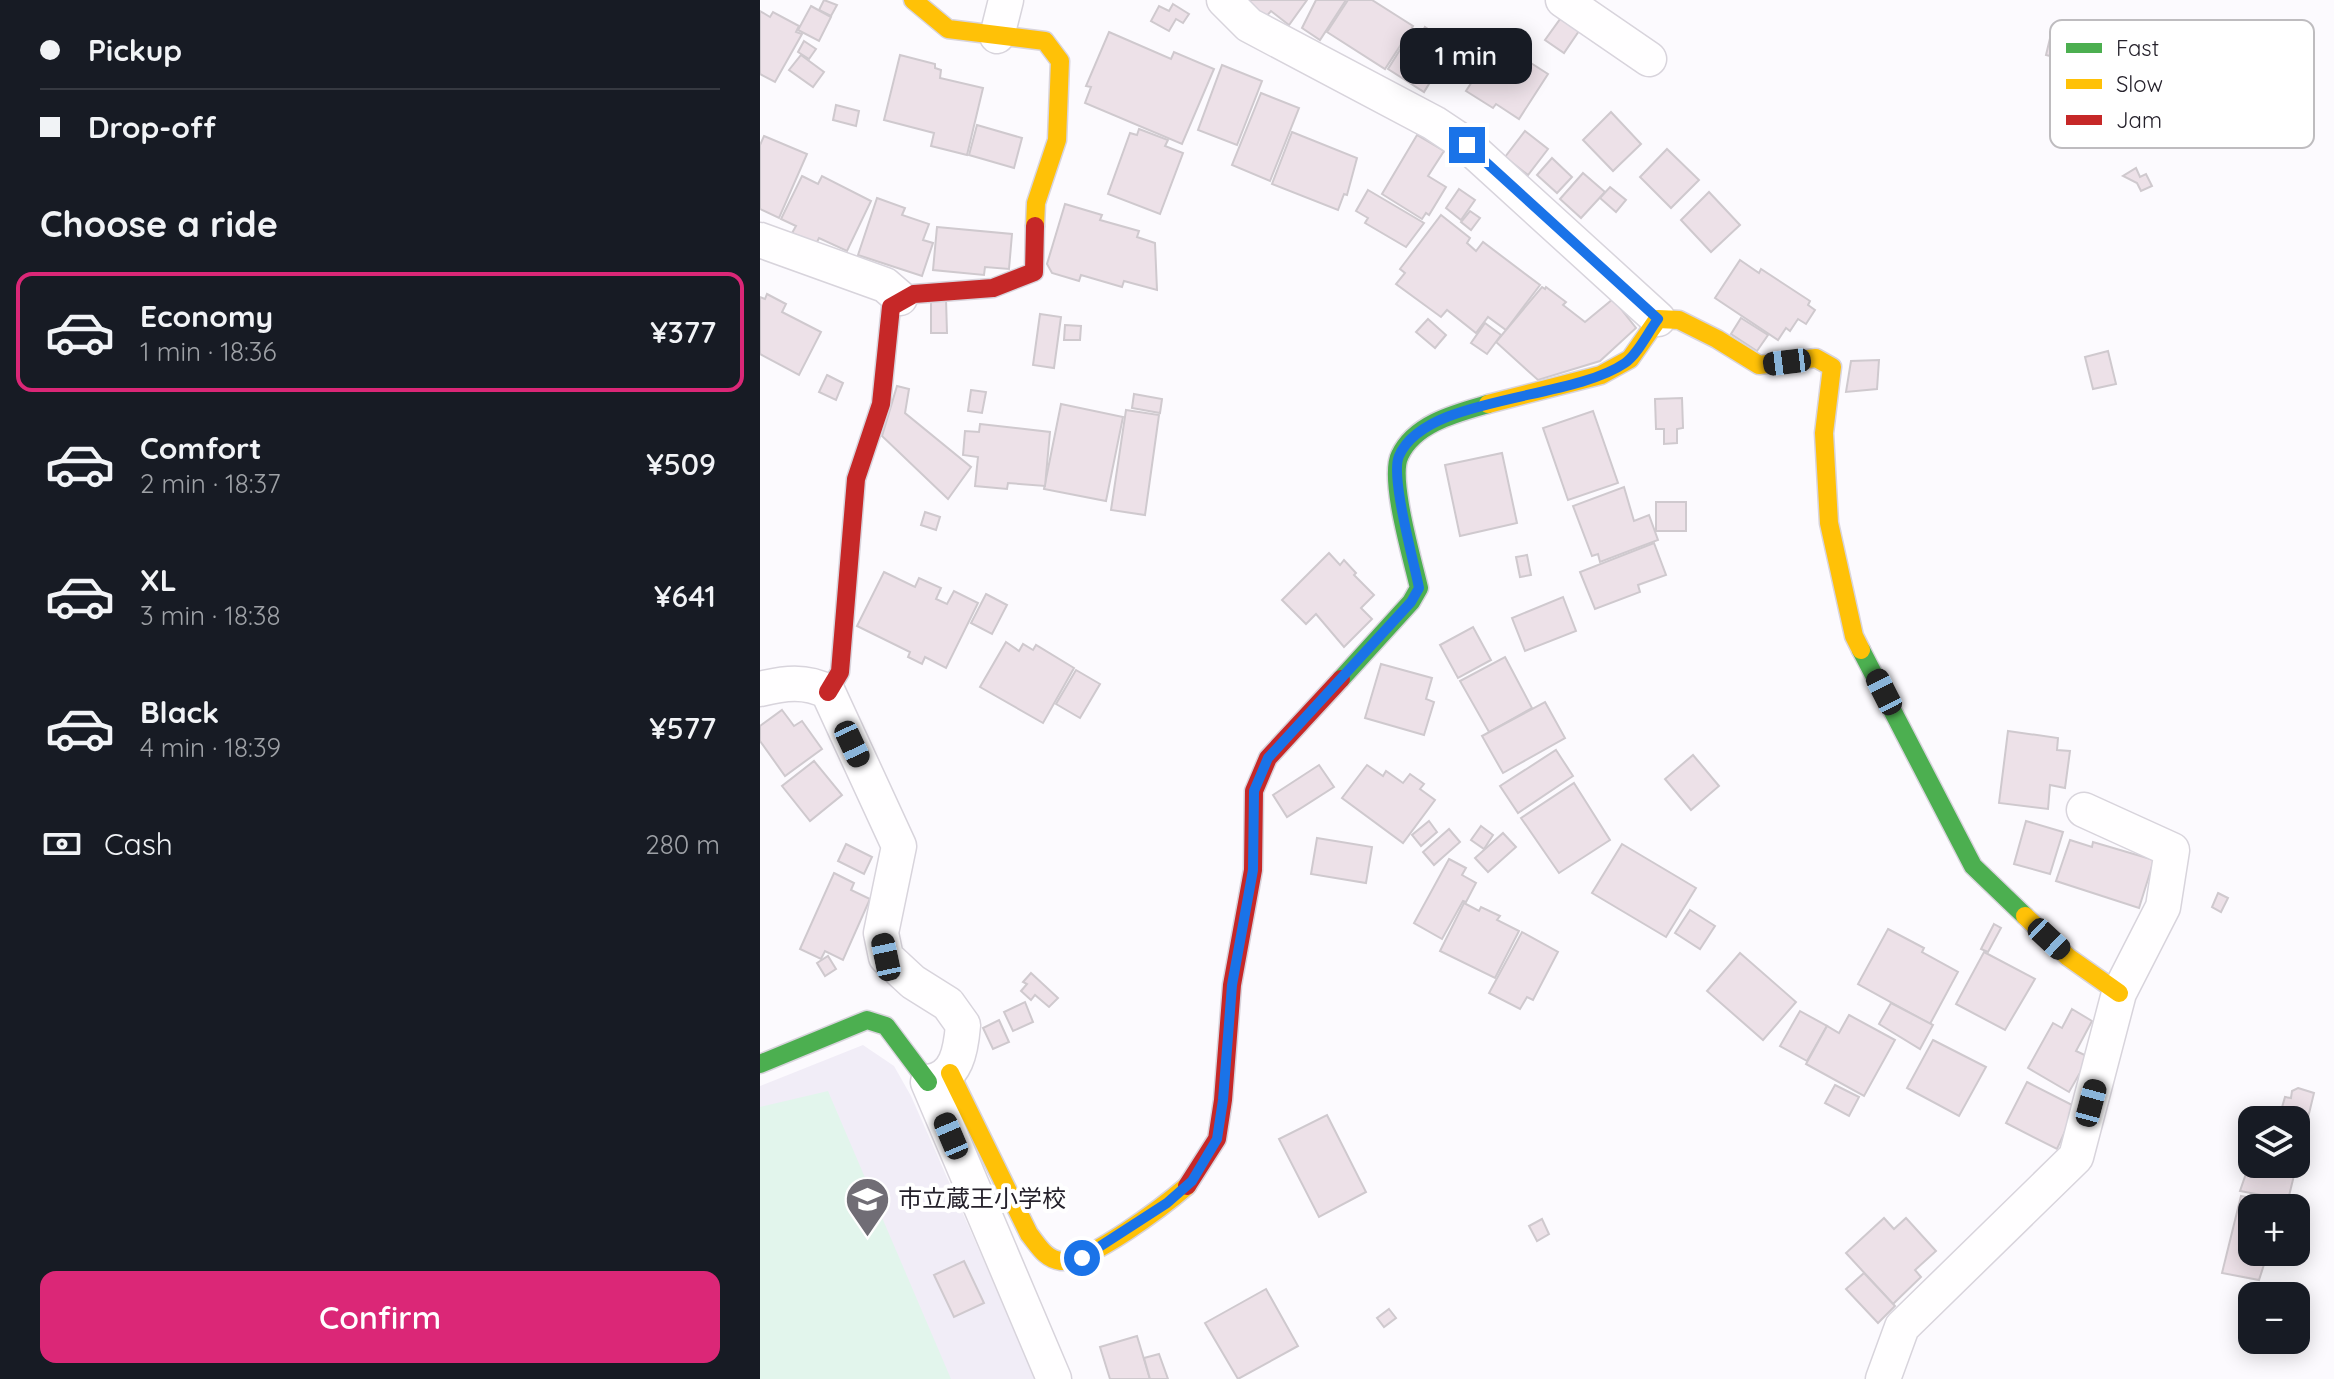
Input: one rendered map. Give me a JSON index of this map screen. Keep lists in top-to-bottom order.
{
  "places": {
    "school or university": ["市立蔵王小学校"]
  },
  "legend": ["Fast", "Slow", "Jam"],
  "page": {
    "banner": ["Pickup", "Drop-off"],
    "bubble": "1 min",
    "heading": "Choose a ride",
    "list": [
      {
        "name": "Economy",
        "note": "1 min · 18:36",
        "value": "¥377"
      },
      {
        "name": "Comfort",
        "note": "2 min · 18:37",
        "value": "¥509"
      },
      {
        "name": "XL",
        "note": "3 min · 18:38",
        "value": "¥641"
      },
      {
        "name": "Black",
        "note": "4 min · 18:39",
        "value": "¥577"
      }
    ],
    "pay": ["Cash", "280 m"],
    "map_buttons": ["+", "−"],
    "buttons": "Confirm"
  }
}
